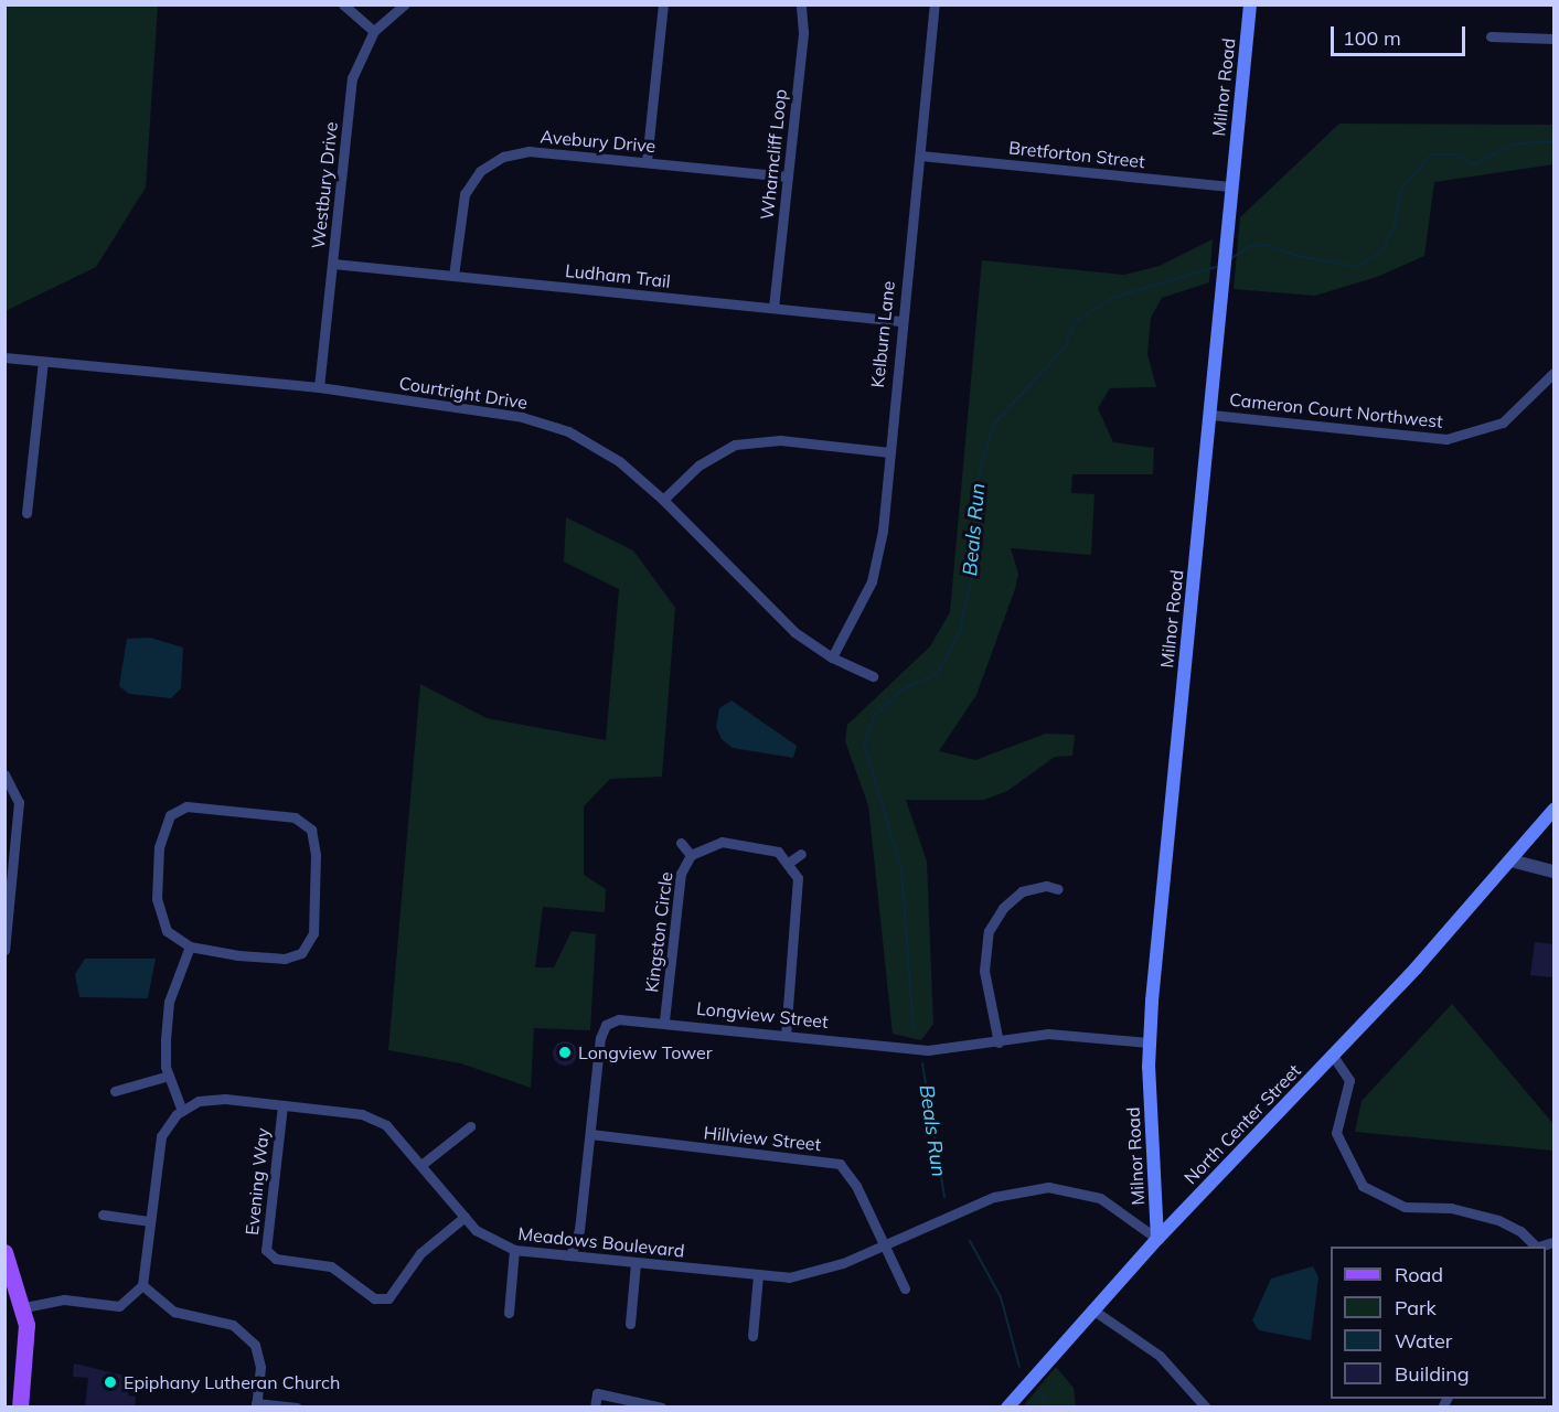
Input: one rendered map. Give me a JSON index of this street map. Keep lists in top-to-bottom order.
{
  "streets": {
    "main road": ["Milnor Road", "North Center Street"],
    "street": [
      "Avebury Drive",
      "Wharncliff Loop",
      "Bretforton Street",
      "Westbury Drive",
      "Ludham Trail",
      "Kelburn Lane",
      "Courtright Drive",
      "Cameron Court Northwest",
      "Kingston Circle",
      "Longview Street",
      "Hillview Street",
      "Evening Way",
      "Meadows Boulevard"
    ]
  },
  "crossings": [
    ["Milnor Road", "Bretforton Street"],
    ["Milnor Road", "Cameron Court Northwest"],
    ["Milnor Road", "Longview Street"],
    ["Milnor Road", "North Center Street"],
    ["Milnor Road", "Meadows Boulevard"],
    ["Avebury Drive", "Wharncliff Loop"],
    ["Avebury Drive", "Ludham Trail"],
    ["Wharncliff Loop", "Ludham Trail"],
    ["Bretforton Street", "Kelburn Lane"],
    ["Westbury Drive", "Ludham Trail"],
    ["Westbury Drive", "Courtright Drive"],
    ["Ludham Trail", "Kelburn Lane"],
    ["Kelburn Lane", "Courtright Drive"],
    ["Kingston Circle", "Longview Street"],
    ["Longview Street", "Hillview Street"],
    ["Longview Street", "Meadows Boulevard"],
    ["North Center Street", "Meadows Boulevard"],
    ["Hillview Street", "Meadows Boulevard"],
    ["Evening Way", "Meadows Boulevard"]
  ],
  "water": ["Beals Run"],
  "places": ["Longview Tower", "Epiphany Lutheran Church"],
  "legend": [
    "Road",
    "Park",
    "Water",
    "Building"
  ],
  "scale_bar": "100 m"
}
